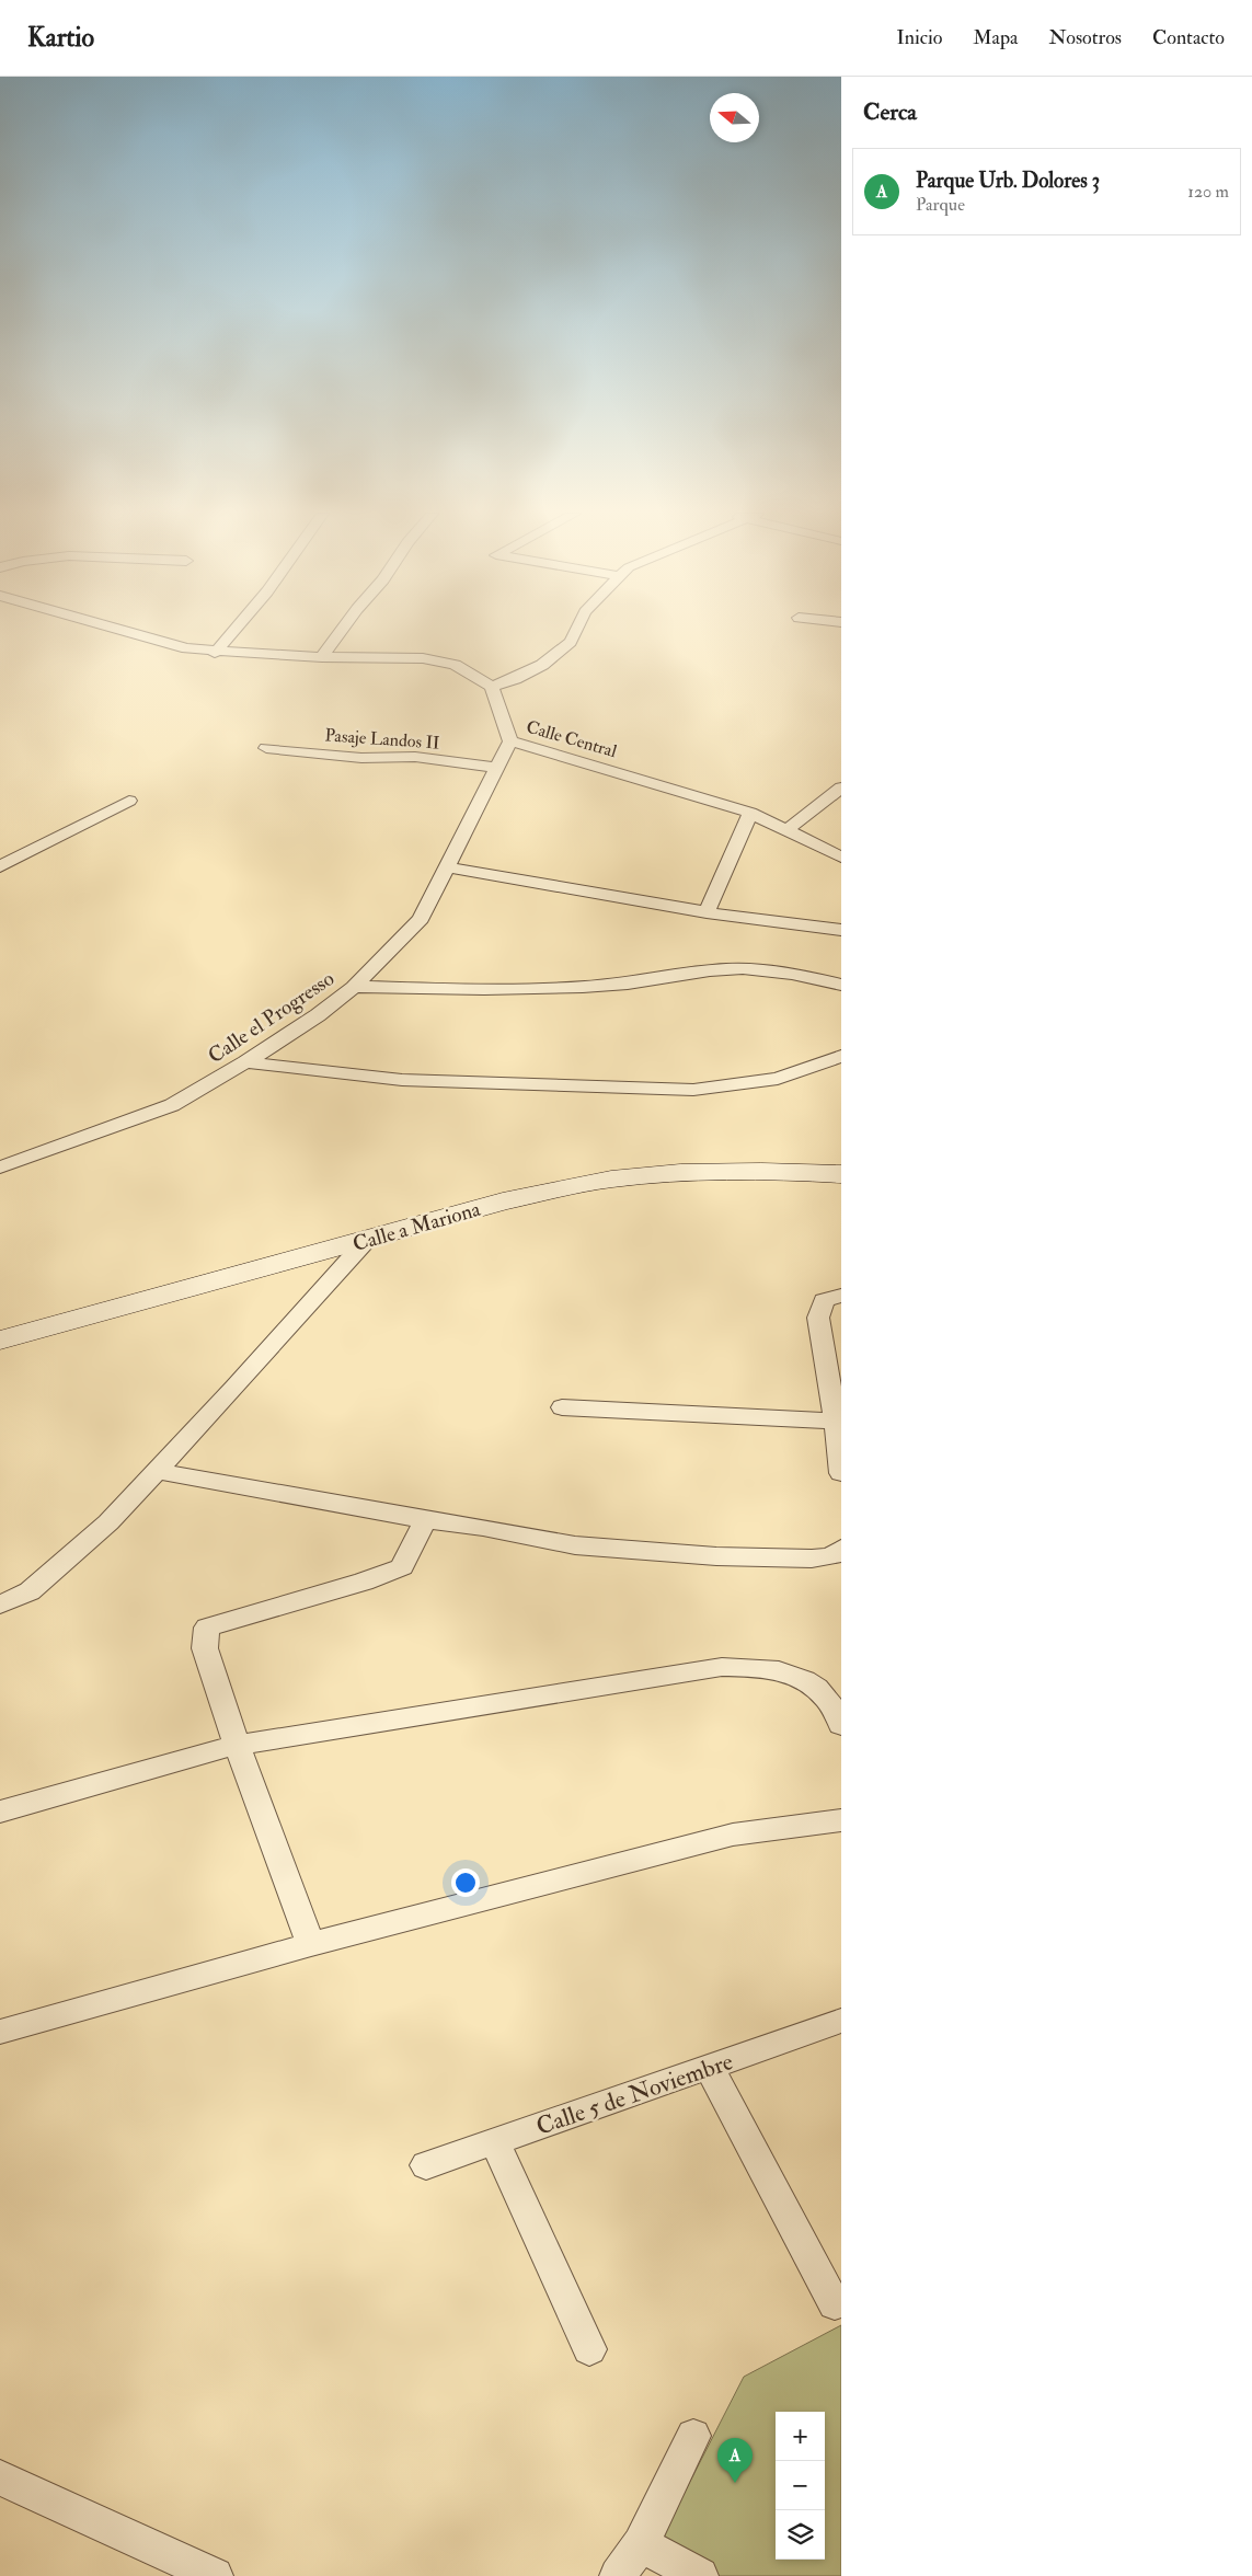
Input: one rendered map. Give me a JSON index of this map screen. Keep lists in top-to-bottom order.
{
  "streets": {
    "main road": ["Calle a Mariona"],
    "street": [
      "Pasaje Landos II",
      "Calle Central",
      "Calle el Progresso",
      "Calle 5 de Noviembre"
    ]
  },
  "crossings": [
    ["Pasaje Landos II", "Calle el Progresso"],
    ["Calle Central", "Calle el Progresso"]
  ],
  "north": "left",
  "page": {
    "header": "Kartio",
    "nav": [
      "Inicio",
      "Mapa",
      "Nosotros",
      "Contacto"
    ],
    "heading": "Cerca",
    "list": [
      {
        "mark": "A",
        "name": "Parque Urb. Dolores 3",
        "note": "Parque",
        "value": "120 m"
      }
    ],
    "map_buttons": ["+", "−"],
    "pins": "A"
  }
}
